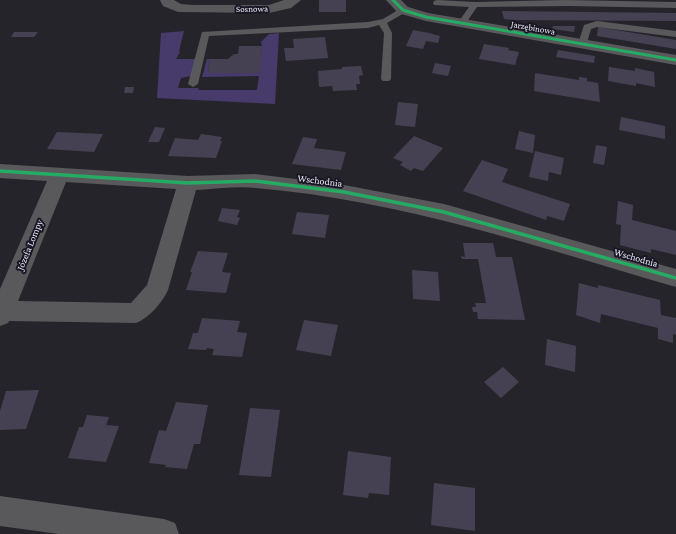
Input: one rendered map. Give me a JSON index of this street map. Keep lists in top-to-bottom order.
{
  "streets": {
    "street": [
      "Sosnowa",
      "Jarzębinowa",
      "Wschodnia",
      "Józefa Lompy"
    ]
  },
  "crossings": [
    ["Wschodnia", "Józefa Lompy"]
  ]
}
